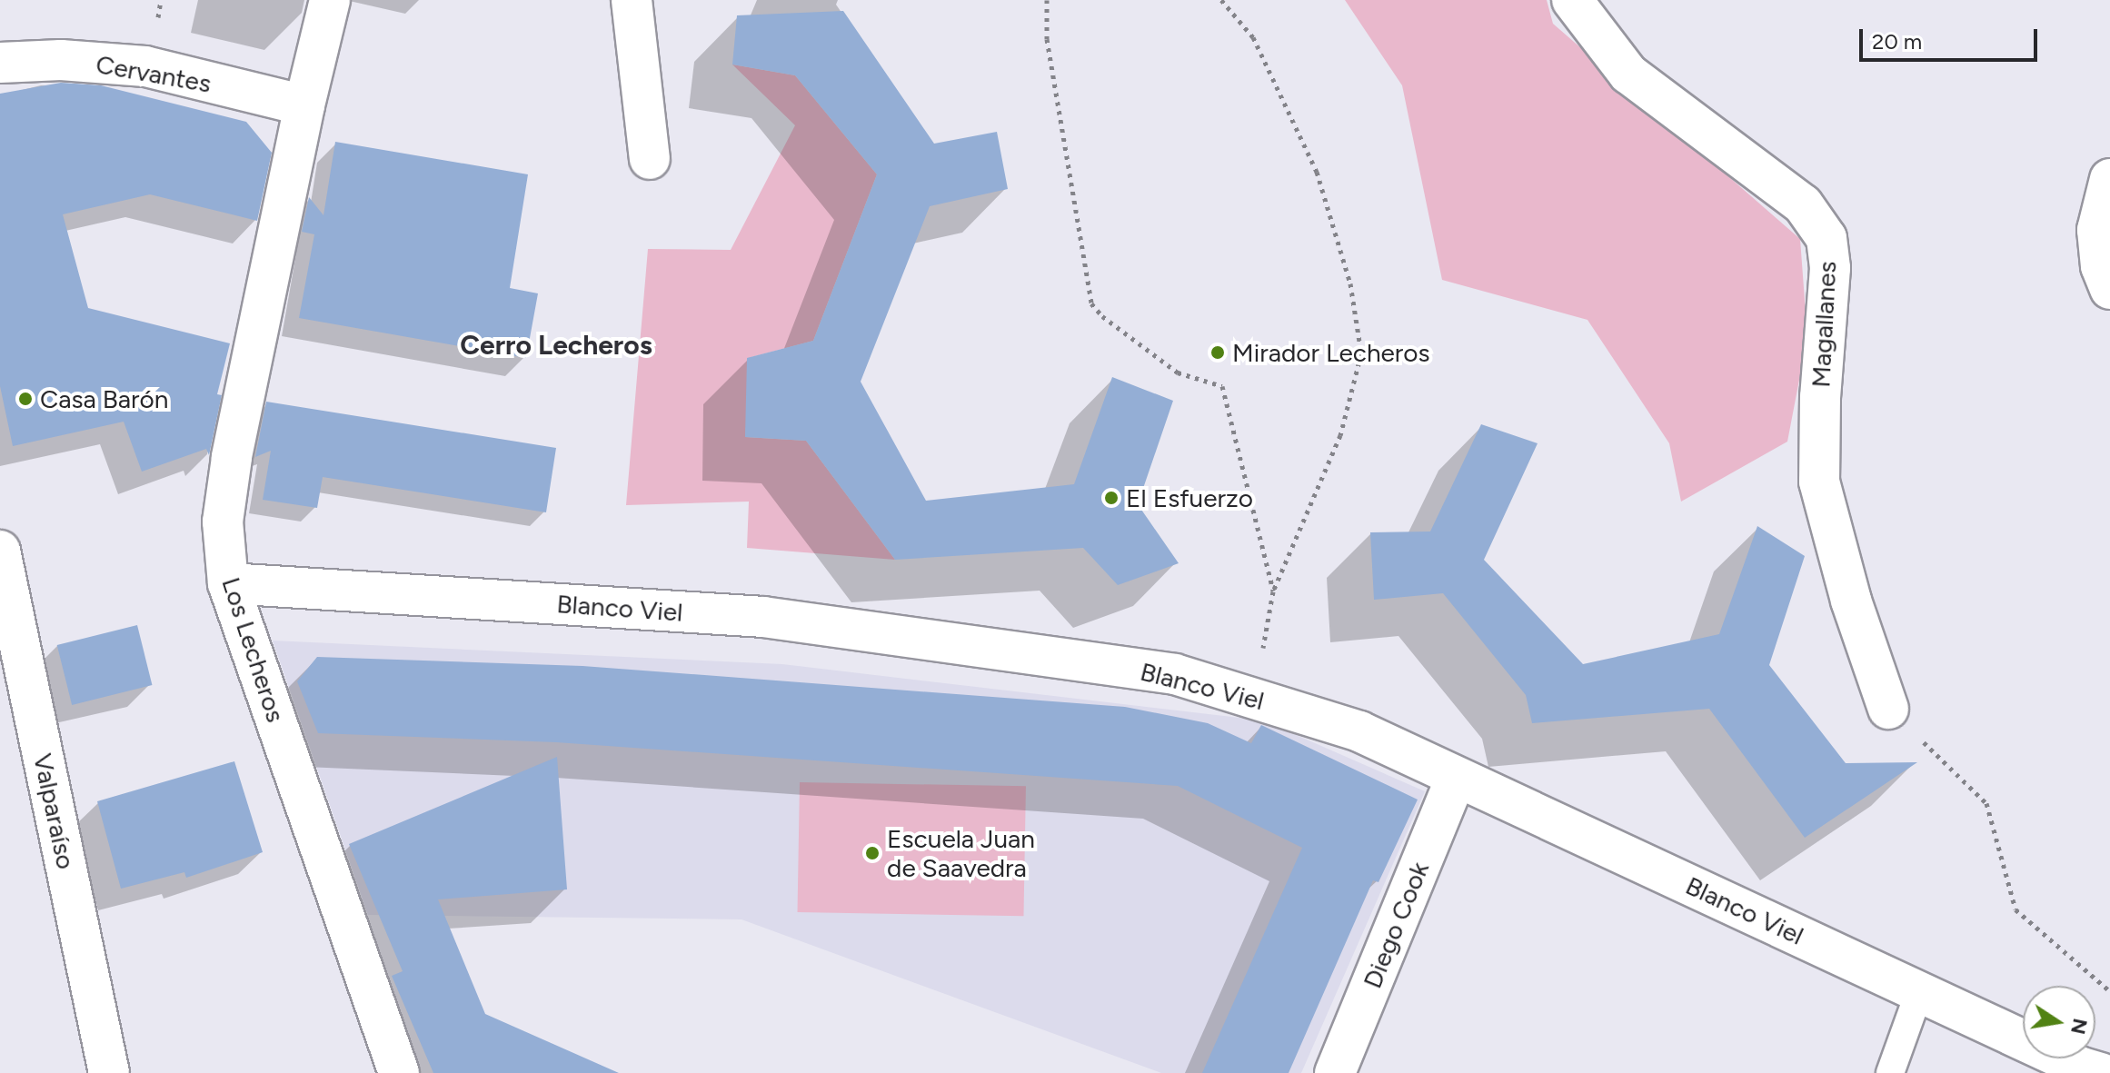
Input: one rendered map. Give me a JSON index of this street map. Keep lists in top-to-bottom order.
{
  "streets": {
    "street": [
      "Cervantes",
      "Magallanes",
      "Blanco Viel",
      "Los Lecheros",
      "Valparaíso",
      "Diego Cook"
    ]
  },
  "crossings": [
    ["Cervantes", "Los Lecheros"],
    ["Blanco Viel", "Los Lecheros"],
    ["Blanco Viel", "Diego Cook"]
  ],
  "districts": ["Cerro Lecheros"],
  "places": [
    "Mirador Lecheros",
    "Casa Barón",
    "El Esfuerzo",
    "Escuela Juan de Saavedra"
  ],
  "scale_bar": "20 m",
  "north": "right"
}
